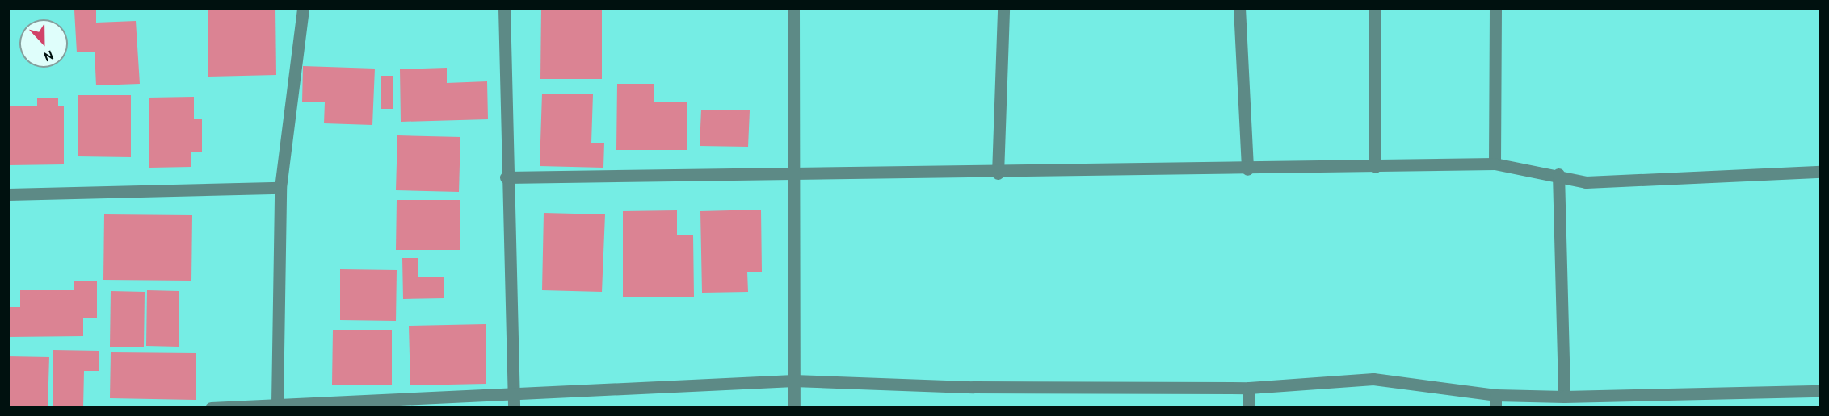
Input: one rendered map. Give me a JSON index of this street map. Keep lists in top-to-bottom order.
{
  "north": "bottom"
}
